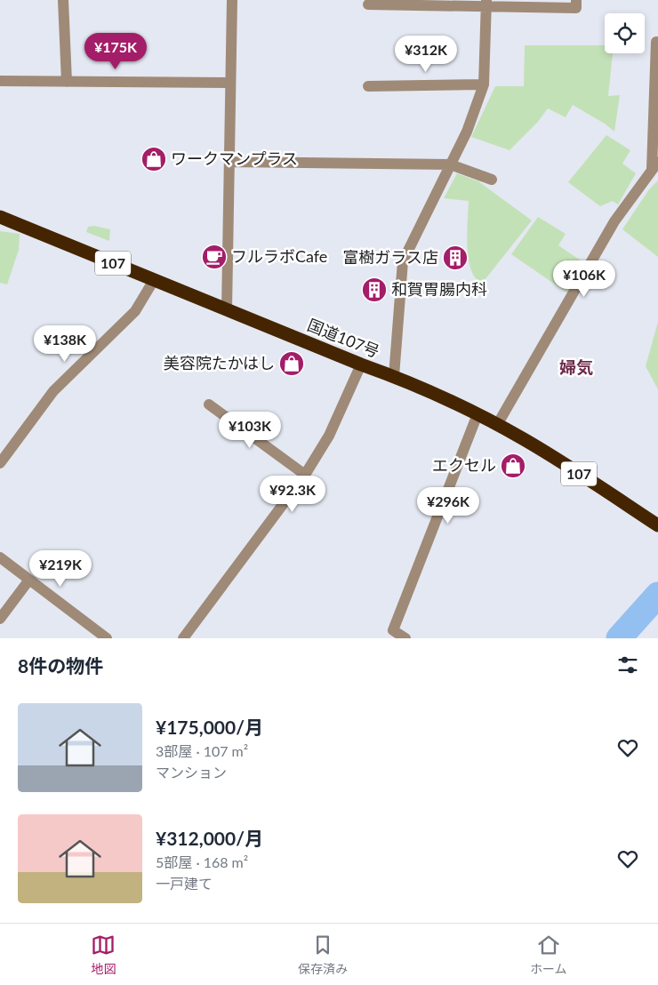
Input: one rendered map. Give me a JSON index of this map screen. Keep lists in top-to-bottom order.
{
  "streets": {
    "highway": ["107", "国道107号"]
  },
  "districts": ["婦気"],
  "places": {
    "shop": ["ワークマンプラス", "美容院たかはし", "エクセル"],
    "cafe": ["フルラボCafe"],
    "building": ["富樹ガラス店", "和賀胃腸内科"]
  },
  "page": {
    "price": [
      "¥175K",
      "¥312K",
      "¥106K",
      "¥138K",
      "¥103K",
      "¥92.3K",
      "¥296K",
      "¥219K"
    ],
    "heading": "8件の物件",
    "list": [
      {
        "name": "¥175,000/月",
        "note": "3部屋 · 107 m² · マンション"
      },
      {
        "name": "¥312,000/月",
        "note": "5部屋 · 168 m² · 一戸建て"
      }
    ],
    "tabs": ["地図", "保存済み", "ホーム"]
  }
}
